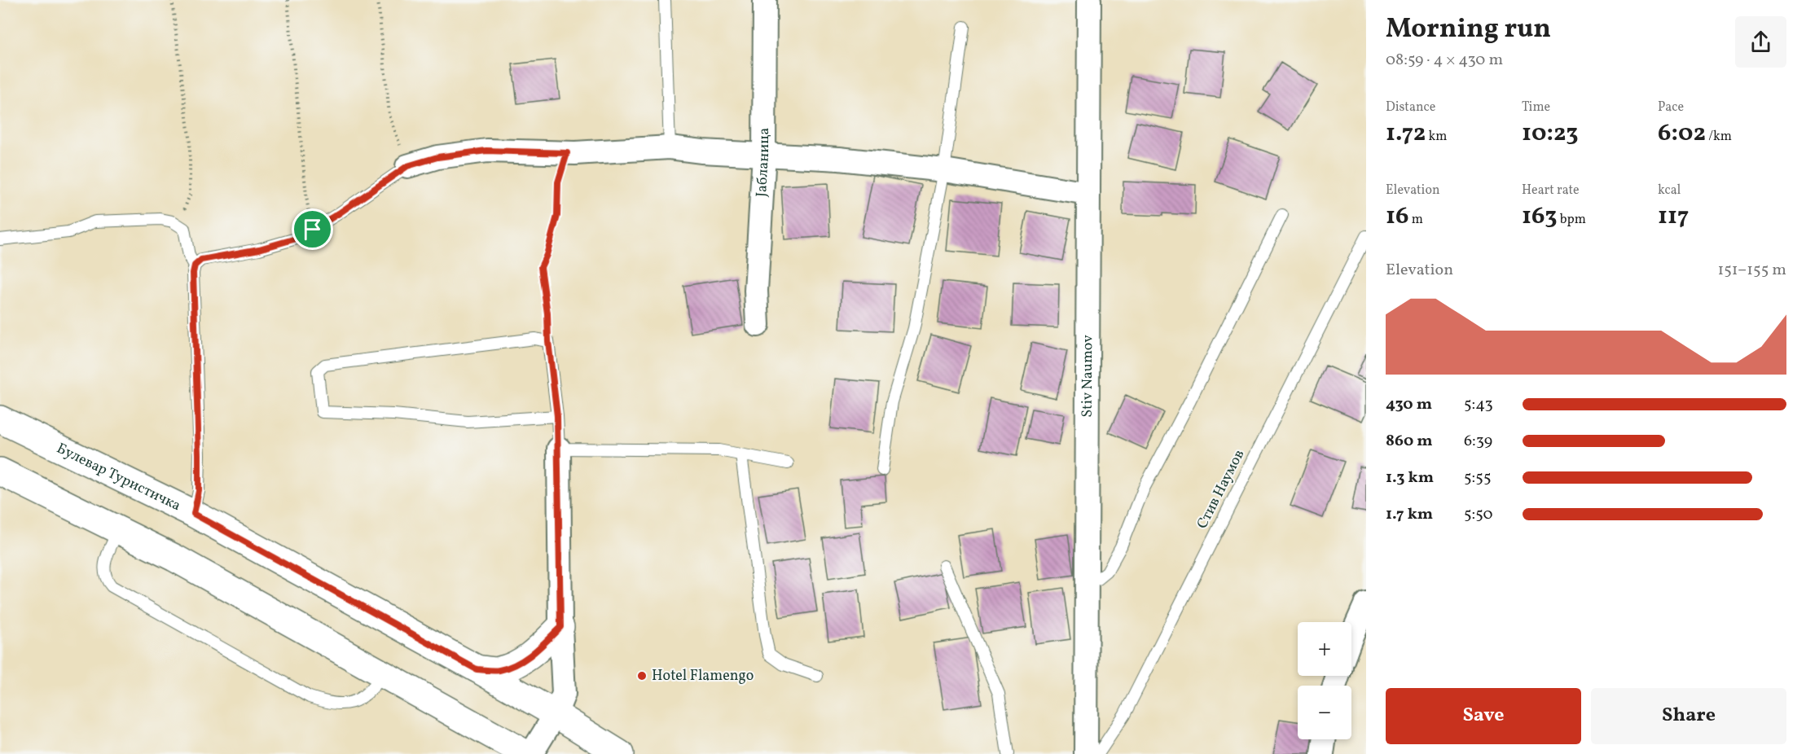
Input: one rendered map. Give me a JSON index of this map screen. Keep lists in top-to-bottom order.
{
  "streets": {
    "main road": ["Булевар Туристичка"],
    "street": ["Јабланица", "Stiv Naumov"],
    "lane": ["Стив Наумов"]
  },
  "places": ["Hotel Flamengo"],
  "page": {
    "heading": ["Morning run", "08:59 · 4 × 430 m"],
    "stats": [
      ["Distance", "1.72 km"],
      ["Time", "10:23"],
      ["Pace", "6:02 /km"],
      ["Elevation", "16 m"],
      ["Heart rate", "163 bpm"],
      ["kcal", "117"]
    ],
    "chart": ["Elevation", "151–155 m"],
    "list": [
      {
        "name": "430 m",
        "note": "5:43"
      },
      {
        "name": "860 m",
        "note": "6:39"
      },
      {
        "name": "1.3 km",
        "note": "5:55"
      },
      {
        "name": "1.7 km",
        "note": "5:50"
      }
    ],
    "map_buttons": ["+", "−"],
    "buttons": ["Save", "Share"]
  }
}
